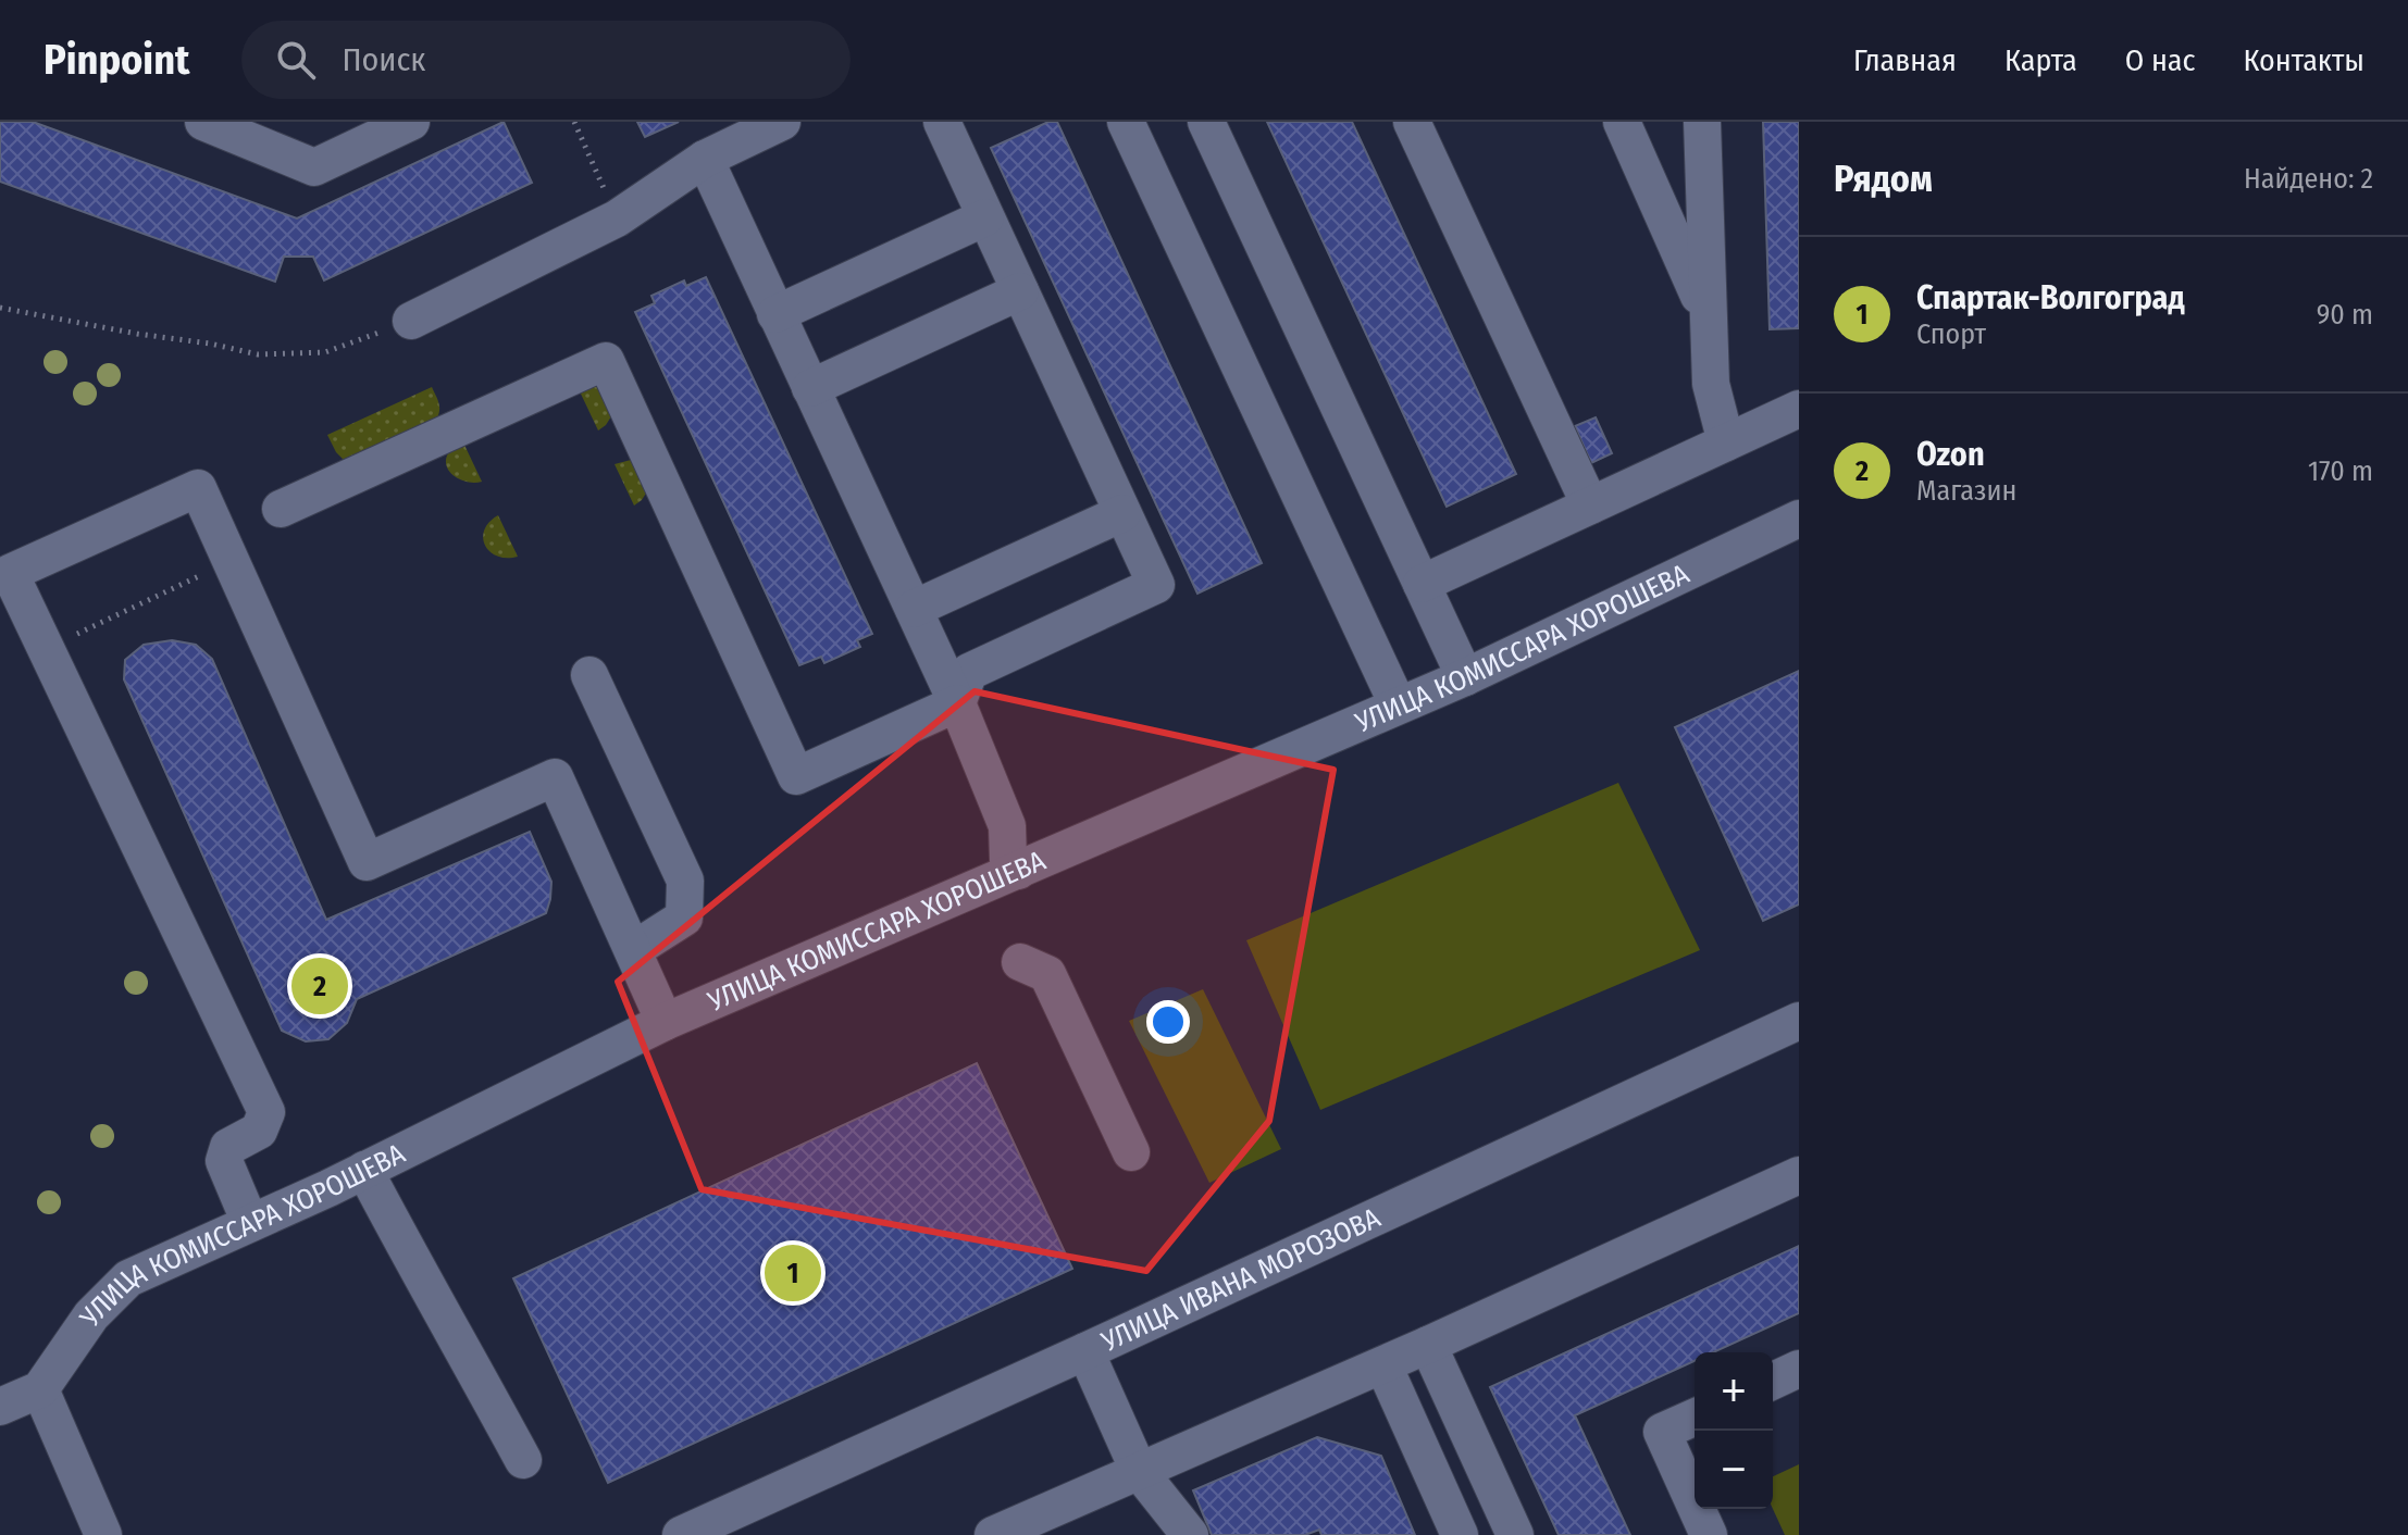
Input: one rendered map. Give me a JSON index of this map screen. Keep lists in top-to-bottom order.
{
  "streets": {
    "street": ["УЛИЦА КОМИССАРА ХОРОШЕВА", "УЛИЦА ИВАНА МОРОЗОВА"]
  },
  "page": {
    "header": "Pinpoint",
    "search": "Поиск",
    "nav": [
      "Главная",
      "Карта",
      "О нас",
      "Контакты"
    ],
    "heading": ["Рядом", "Найдено: 2"],
    "list": [
      {
        "mark": "1",
        "name": "Спартак-Волгоград",
        "note": "Спорт",
        "value": "90 m"
      },
      {
        "mark": "2",
        "name": "Ozon",
        "note": "Магазин",
        "value": "170 m"
      }
    ],
    "pins": ["2", "1"],
    "map_buttons": ["+", "−"]
  }
}
